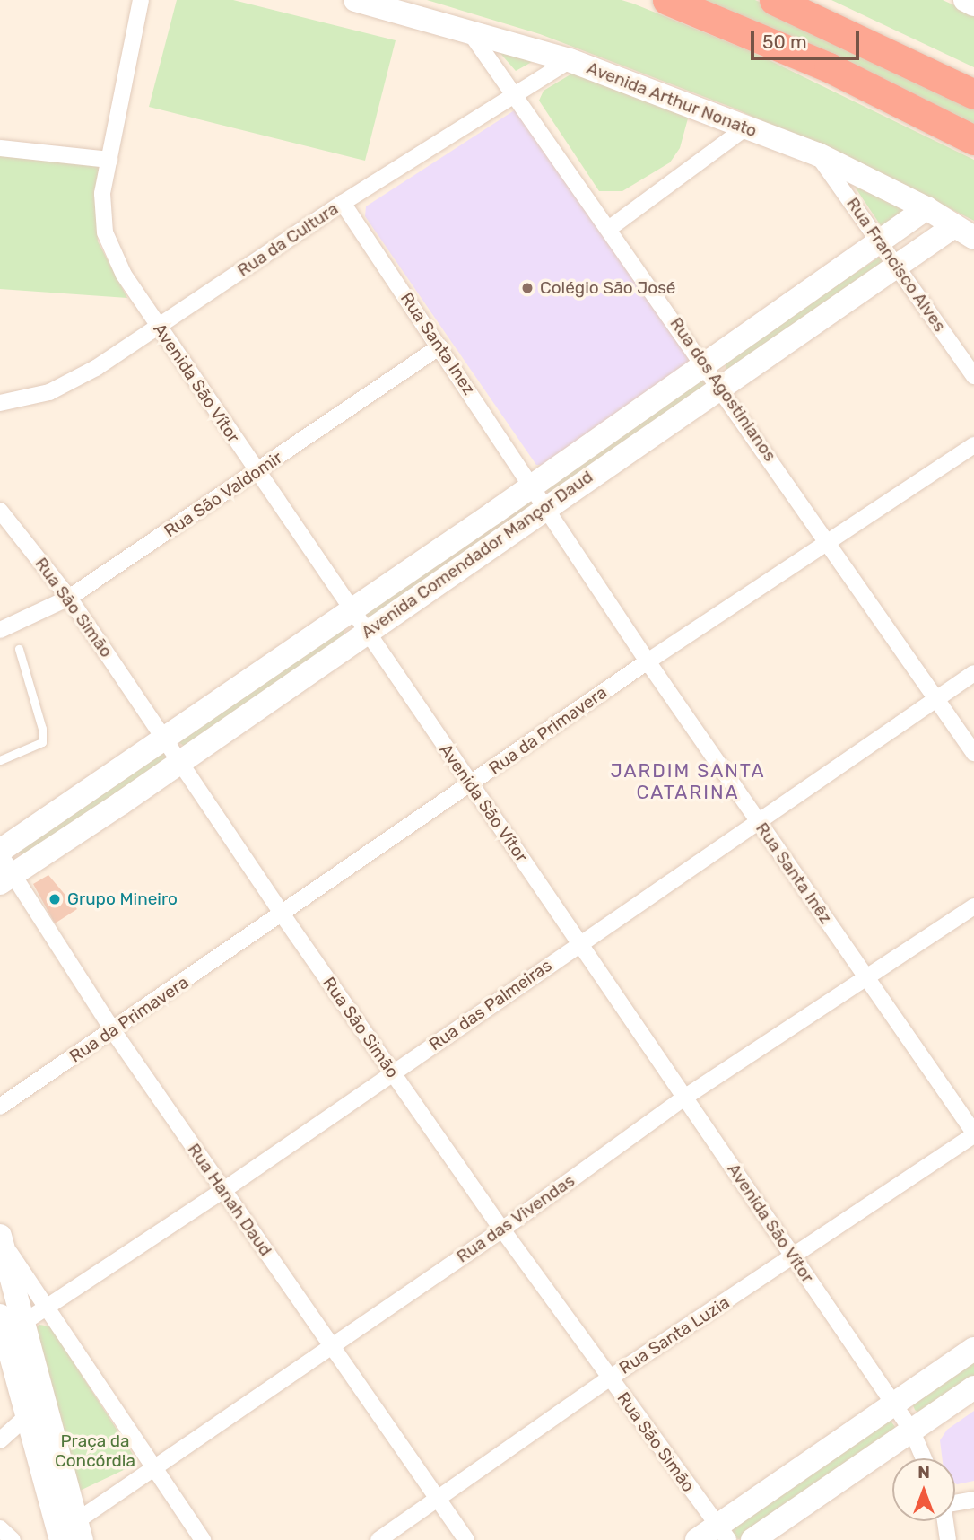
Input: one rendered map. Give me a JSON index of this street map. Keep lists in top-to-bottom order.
{
  "streets": {
    "street": [
      "Avenida Arthur Nonato",
      "Rua da Cultura",
      "Rua Francisco Alves",
      "Rua Santa Inez",
      "Avenida São Vítor",
      "Rua dos Agostinianos",
      "Rua São Valdomir",
      "Avenida Comendador Mançor Daud",
      "Rua São Simão",
      "Rua da Primavera",
      "Rua Santa Inêz",
      "Rua das Palmeiras",
      "Rua Hanah Daud",
      "Rua das Vivendas",
      "Rua Santa Luzia"
    ]
  },
  "crossings": [
    ["Avenida Arthur Nonato", "Rua da Cultura"],
    ["Avenida Arthur Nonato", "Rua Francisco Alves"],
    ["Avenida Arthur Nonato", "Rua dos Agostinianos"],
    ["Avenida Arthur Nonato", "Avenida Comendador Mançor Daud"],
    ["Rua da Cultura", "Rua Santa Inez"],
    ["Rua da Cultura", "Avenida São Vítor"],
    ["Rua da Cultura", "Rua dos Agostinianos"],
    ["Rua Francisco Alves", "Avenida Comendador Mançor Daud"],
    ["Rua Santa Inez", "Rua São Valdomir"],
    ["Rua Santa Inez", "Avenida Comendador Mançor Daud"],
    ["Rua Santa Inez", "Rua Santa Inêz"],
    ["Avenida São Vítor", "Rua São Valdomir"],
    ["Avenida São Vítor", "Avenida Comendador Mançor Daud"],
    ["Avenida São Vítor", "Rua da Primavera"],
    ["Avenida São Vítor", "Rua das Palmeiras"],
    ["Avenida São Vítor", "Rua das Vivendas"],
    ["Avenida São Vítor", "Rua Santa Luzia"],
    ["Rua dos Agostinianos", "Avenida Comendador Mançor Daud"],
    ["Rua dos Agostinianos", "Rua da Primavera"],
    ["Rua dos Agostinianos", "Rua das Palmeiras"],
    ["Rua São Valdomir", "Rua São Simão"],
    ["Avenida Comendador Mançor Daud", "Rua São Simão"],
    ["Avenida Comendador Mançor Daud", "Rua Santa Inêz"],
    ["Avenida Comendador Mançor Daud", "Rua Hanah Daud"],
    ["Rua São Simão", "Rua da Primavera"],
    ["Rua São Simão", "Rua das Palmeiras"],
    ["Rua São Simão", "Rua das Vivendas"],
    ["Rua São Simão", "Rua Santa Luzia"],
    ["Rua da Primavera", "Rua Santa Inêz"],
    ["Rua da Primavera", "Rua Hanah Daud"],
    ["Rua Santa Inêz", "Rua das Palmeiras"],
    ["Rua Santa Inêz", "Rua das Vivendas"],
    ["Rua Santa Inêz", "Rua Santa Luzia"],
    ["Rua das Palmeiras", "Rua Hanah Daud"],
    ["Rua Hanah Daud", "Rua das Vivendas"],
    ["Rua Hanah Daud", "Rua Santa Luzia"]
  ],
  "districts": ["JARDIM SANTA CATARINA"],
  "parks": ["Praça da Concórdia"],
  "places": ["Colégio São José", "Grupo Mineiro"],
  "scale_bar": "50 m",
  "north": "top"
}
